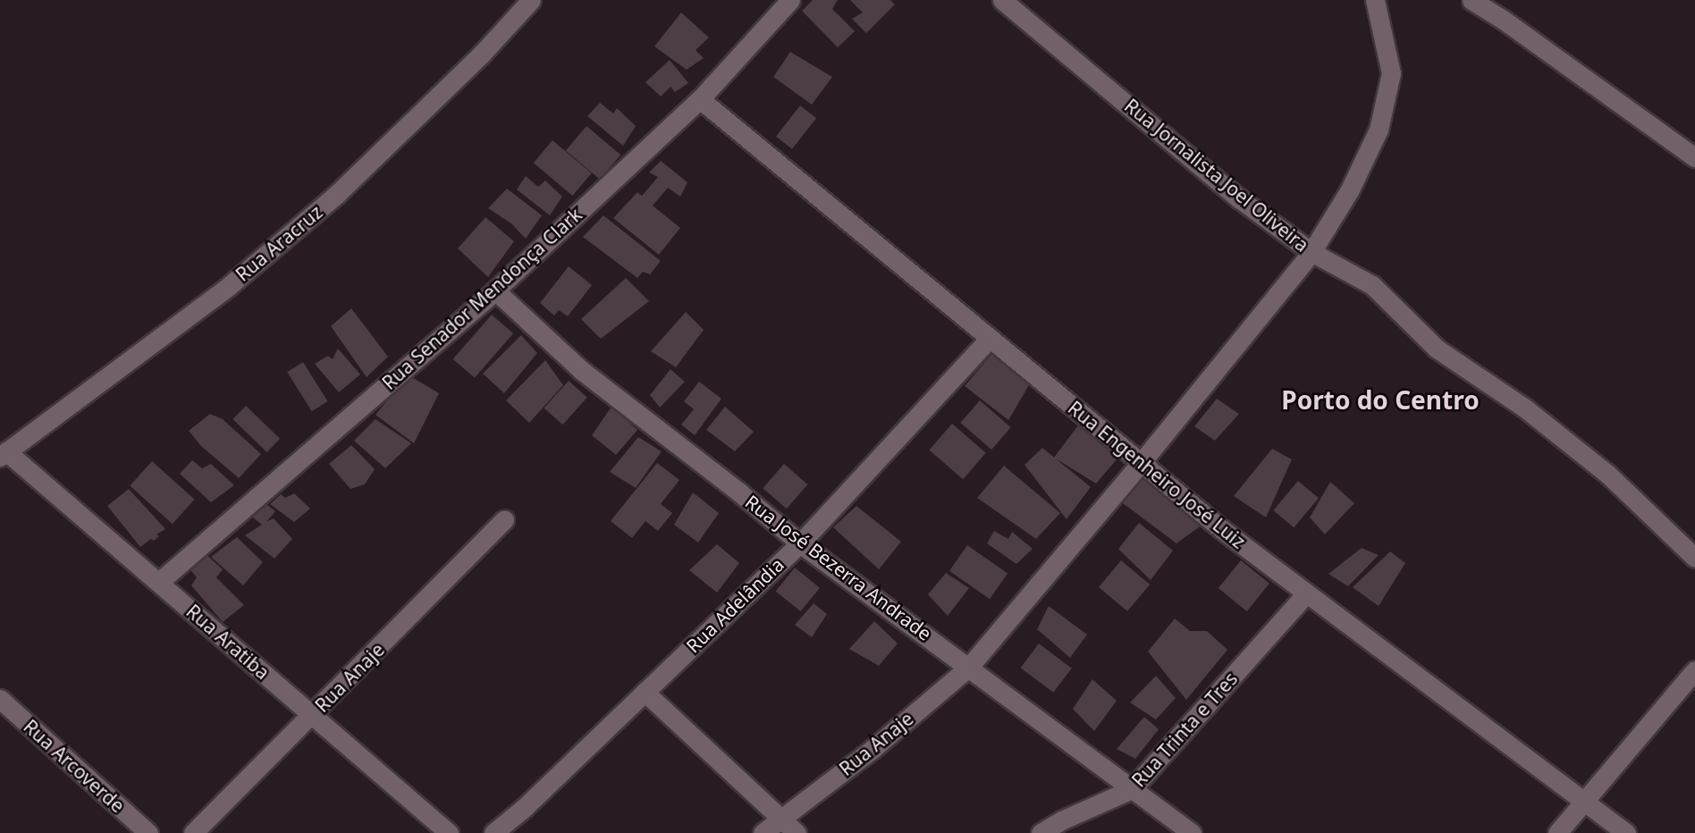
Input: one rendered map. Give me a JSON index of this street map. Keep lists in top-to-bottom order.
{
  "streets": {
    "street": [
      "Rua Jornalista Joel Oliveira",
      "Rua Aracruz",
      "Rua Senador Mendonça Clark",
      "Rua Engenheiro José Luiz",
      "Rua José Bezerra Andrade",
      "Rua Adelândia",
      "Rua Aratiba",
      "Rua Anaje",
      "Rua Trinta e Tres",
      "Rua Arcoverde"
    ]
  },
  "crossings": [
    ["Rua Jornalista Joel Oliveira", "Rua Anaje"],
    ["Rua Aracruz", "Rua Aratiba"],
    ["Rua Senador Mendonça Clark", "Rua Engenheiro José Luiz"],
    ["Rua Senador Mendonça Clark", "Rua José Bezerra Andrade"],
    ["Rua Senador Mendonça Clark", "Rua Aratiba"],
    ["Rua Engenheiro José Luiz", "Rua Adelândia"],
    ["Rua Engenheiro José Luiz", "Rua Anaje"],
    ["Rua Engenheiro José Luiz", "Rua Trinta e Tres"],
    ["Rua José Bezerra Andrade", "Rua Adelândia"],
    ["Rua José Bezerra Andrade", "Rua Anaje"],
    ["Rua José Bezerra Andrade", "Rua Trinta e Tres"],
    ["Rua Aratiba", "Rua Anaje"]
  ],
  "districts": ["Porto do Centro"]
}
